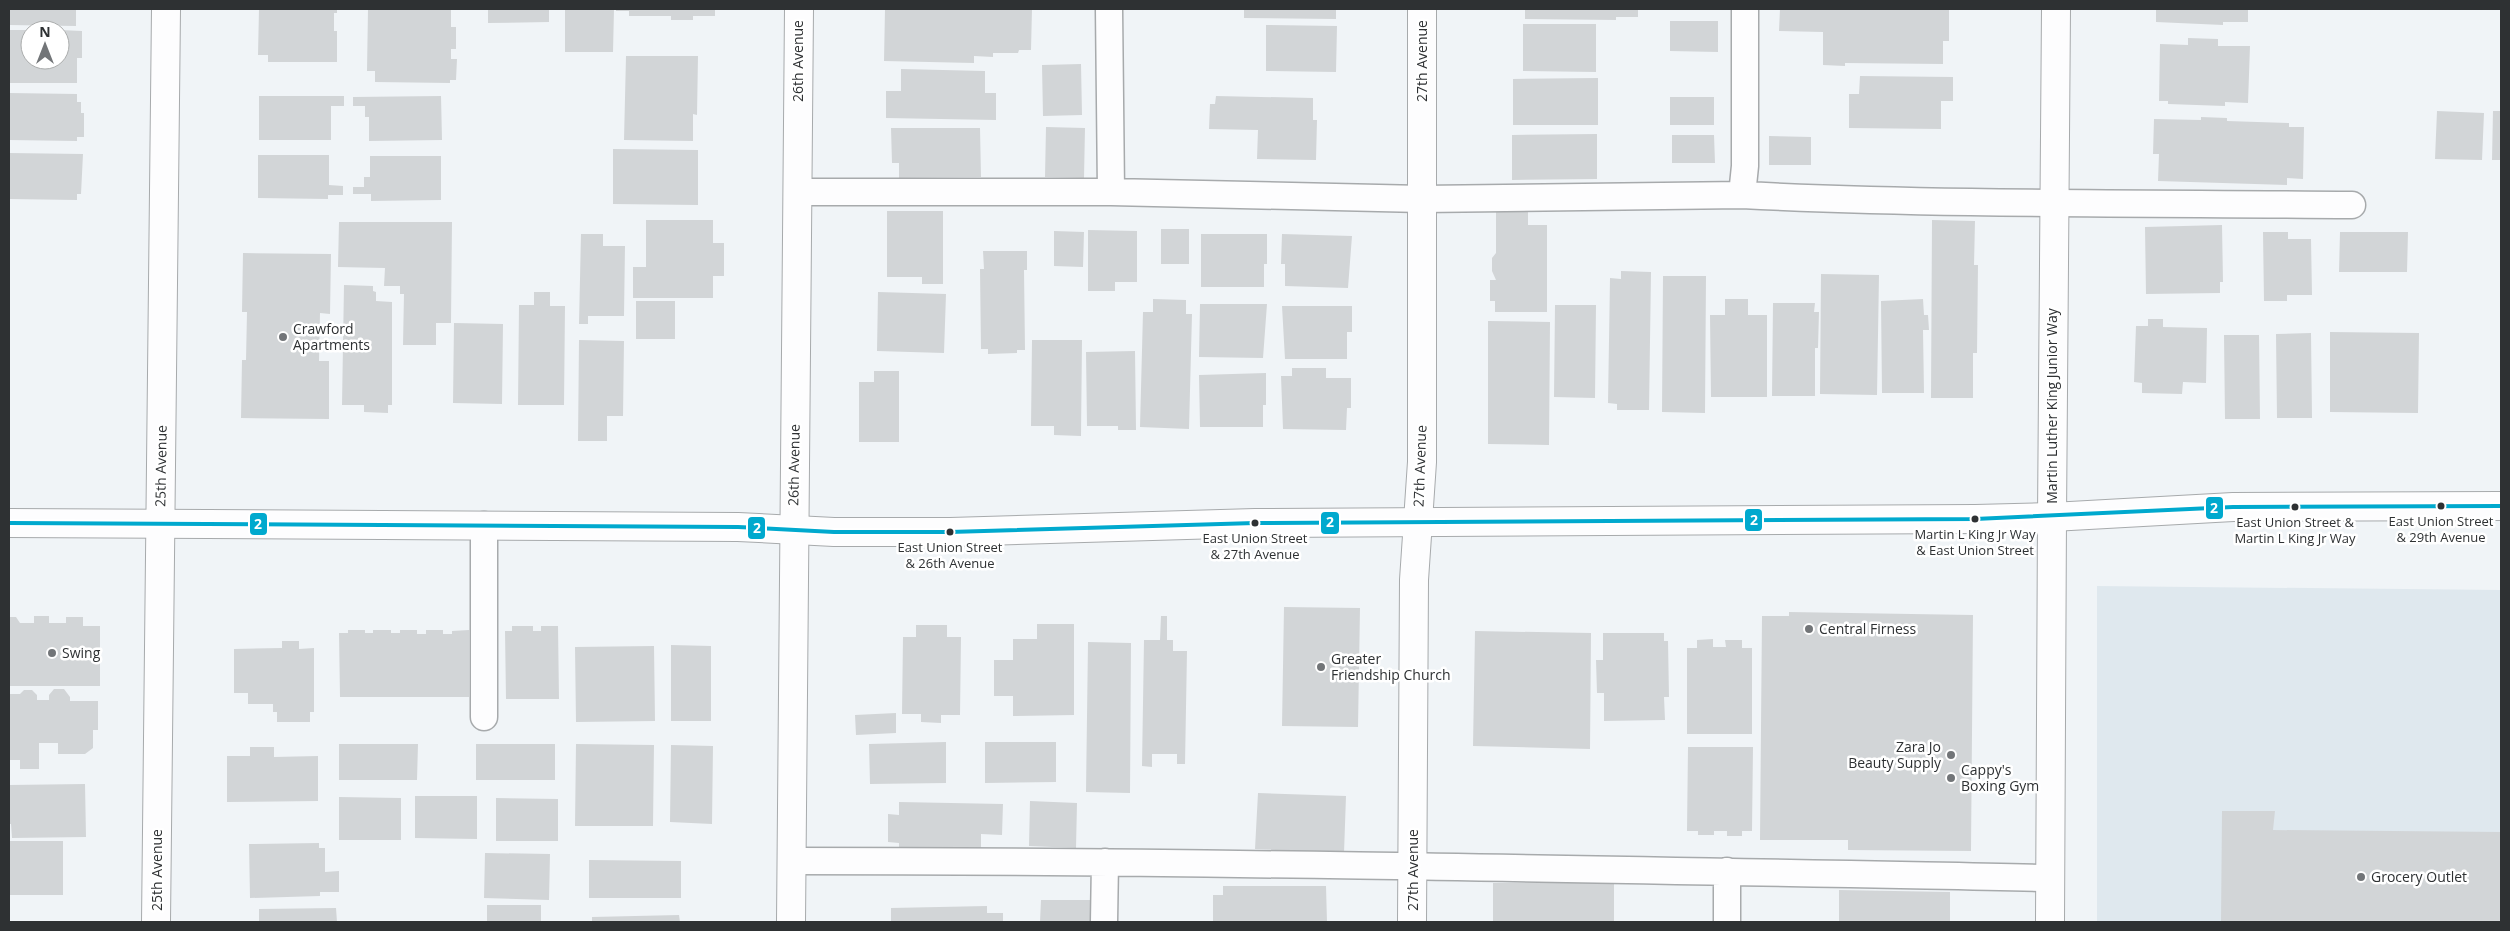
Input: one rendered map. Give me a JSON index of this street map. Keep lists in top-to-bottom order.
{
  "streets": {
    "street": [
      "26th Avenue",
      "27th Avenue",
      "Martin Luther King Junior Way",
      "25th Avenue"
    ]
  },
  "places": [
    "Crawford Apartments",
    "East Union Street & 29th Avenue",
    "East Union Street & Martin L King Jr Way",
    "Martin L King Jr Way & East Union Street",
    "East Union Street & 27th Avenue",
    "East Union Street & 26th Avenue",
    "Central Firness",
    "Swing",
    "Greater Friendship Church",
    "Zara Jo Beauty Supply",
    "Cappy's Boxing Gym",
    "Grocery Outlet"
  ],
  "lines": ["transit line 2"],
  "north": "top"
}
